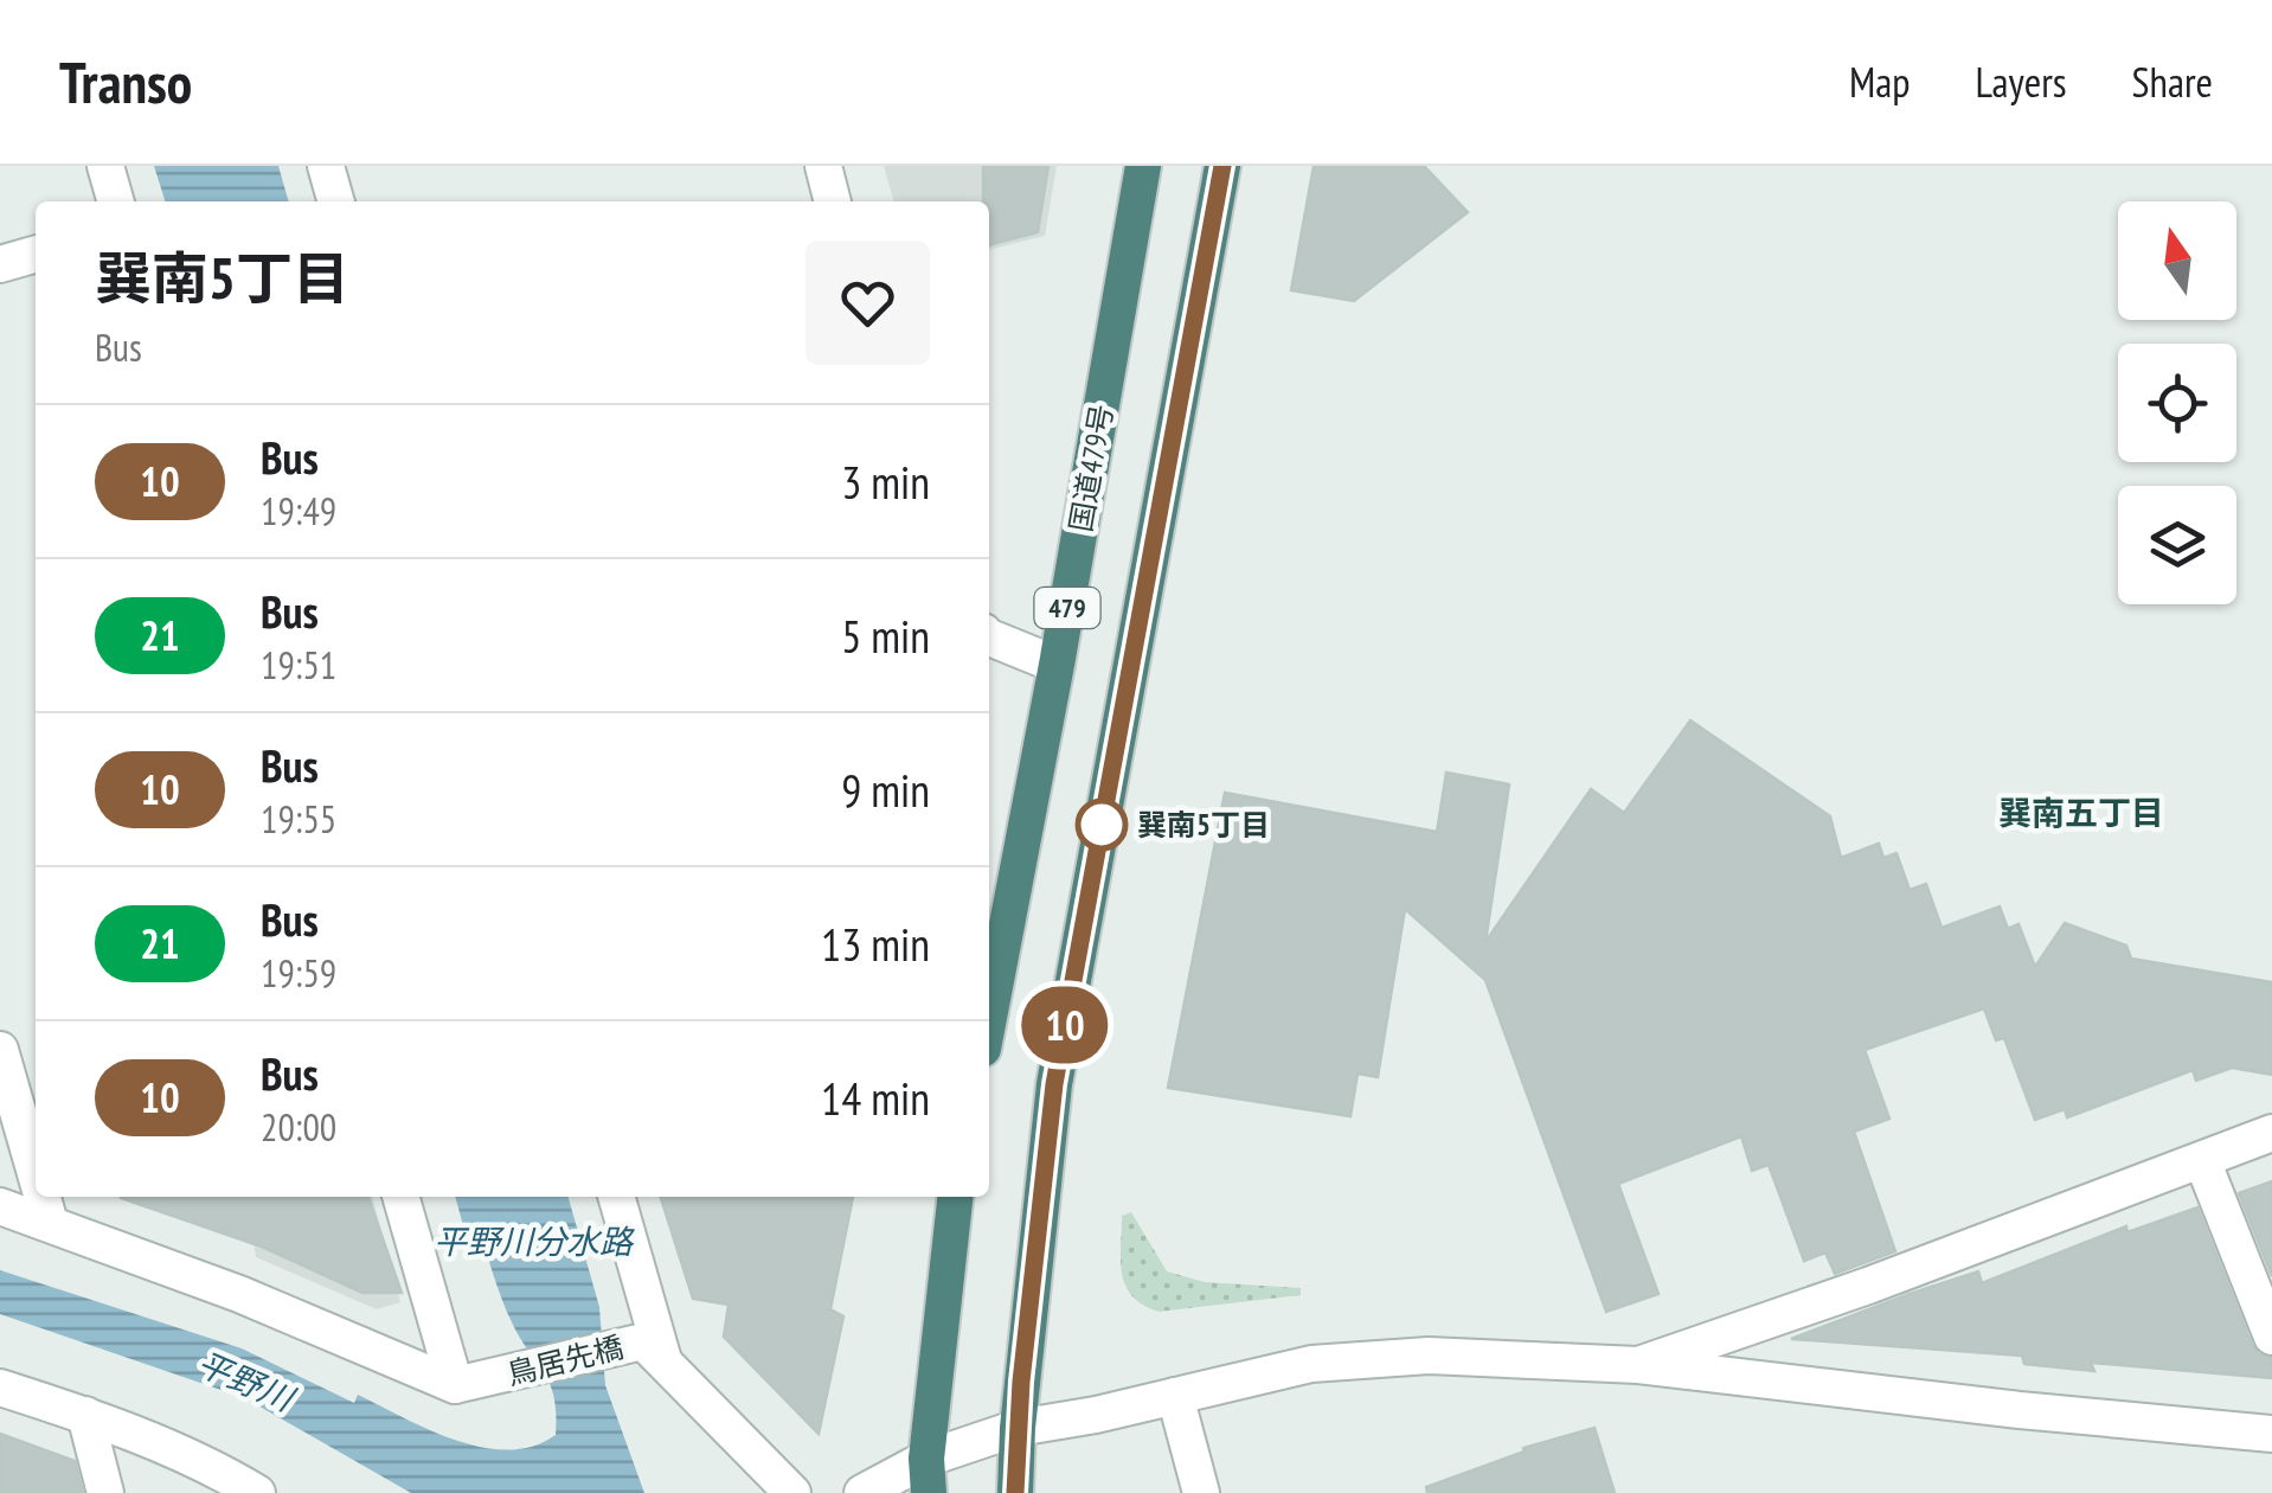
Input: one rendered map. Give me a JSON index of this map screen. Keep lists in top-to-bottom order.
{
  "streets": {
    "highway": ["国道479号", "479"],
    "street": ["鳥居先橋"]
  },
  "districts": ["巽南五丁目"],
  "water": ["平野川分水路", "平野川"],
  "places": ["巽南5丁目"],
  "lines": ["bus line 10"],
  "north": "top",
  "page": {
    "header": "Transo",
    "nav": ["Map", "Layers", "Share"],
    "on_map": "10",
    "heading": ["巽南5丁目", "Bus"],
    "list": [
      {
        "mark": "10",
        "name": "Bus",
        "note": "19:49",
        "value": "3 min"
      },
      {
        "mark": "21",
        "name": "Bus",
        "note": "19:51",
        "value": "5 min"
      },
      {
        "mark": "10",
        "name": "Bus",
        "note": "19:55",
        "value": "9 min"
      },
      {
        "mark": "21",
        "name": "Bus",
        "note": "19:59",
        "value": "13 min"
      },
      {
        "mark": "10",
        "name": "Bus",
        "note": "20:00",
        "value": "14 min"
      }
    ]
  }
}
